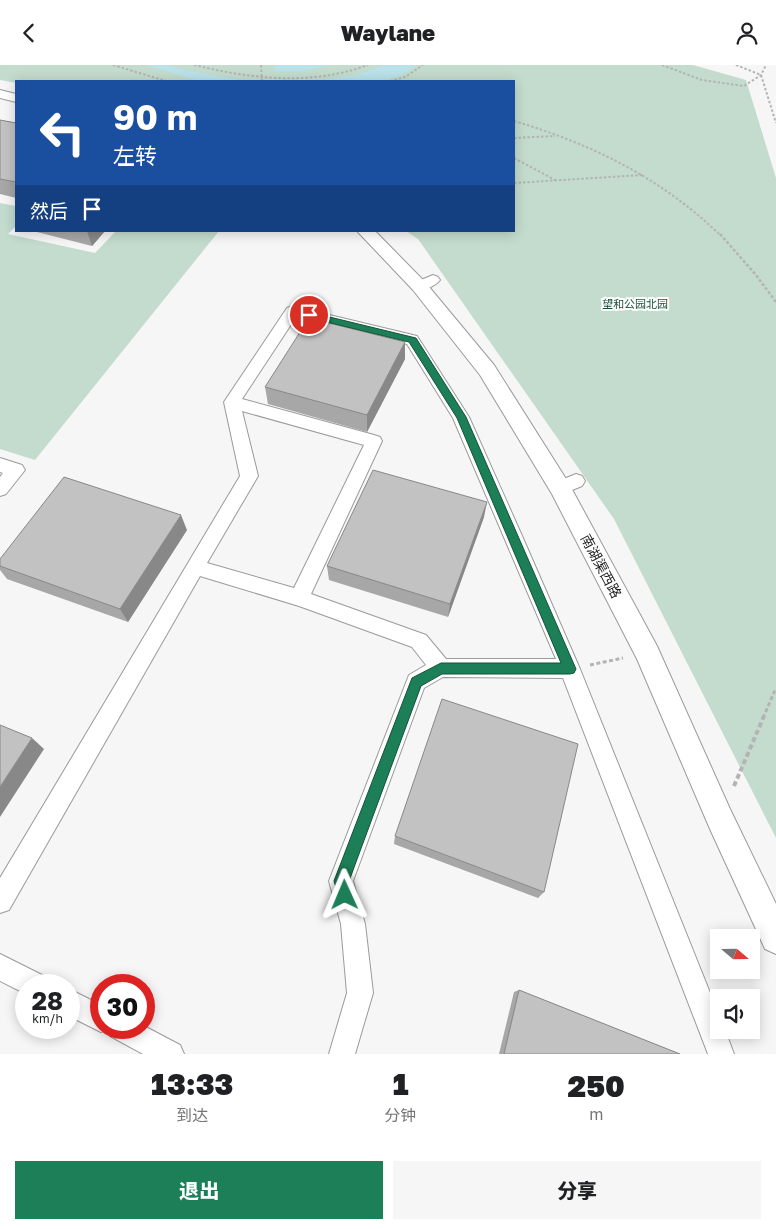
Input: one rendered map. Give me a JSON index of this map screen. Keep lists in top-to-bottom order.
{
  "streets": {
    "street": ["南湖渠西路"]
  },
  "parks": ["望和公园北园"],
  "north": "right",
  "page": {
    "header": "Waylane",
    "turn": ["90 m", "左转"],
    "then": "然后",
    "speed": "28 km/h",
    "limit": "30",
    "eta": [
      "13:33",
      "到达",
      "1",
      "分钟",
      "250",
      "m"
    ],
    "buttons": ["退出", "分享"]
  }
}
